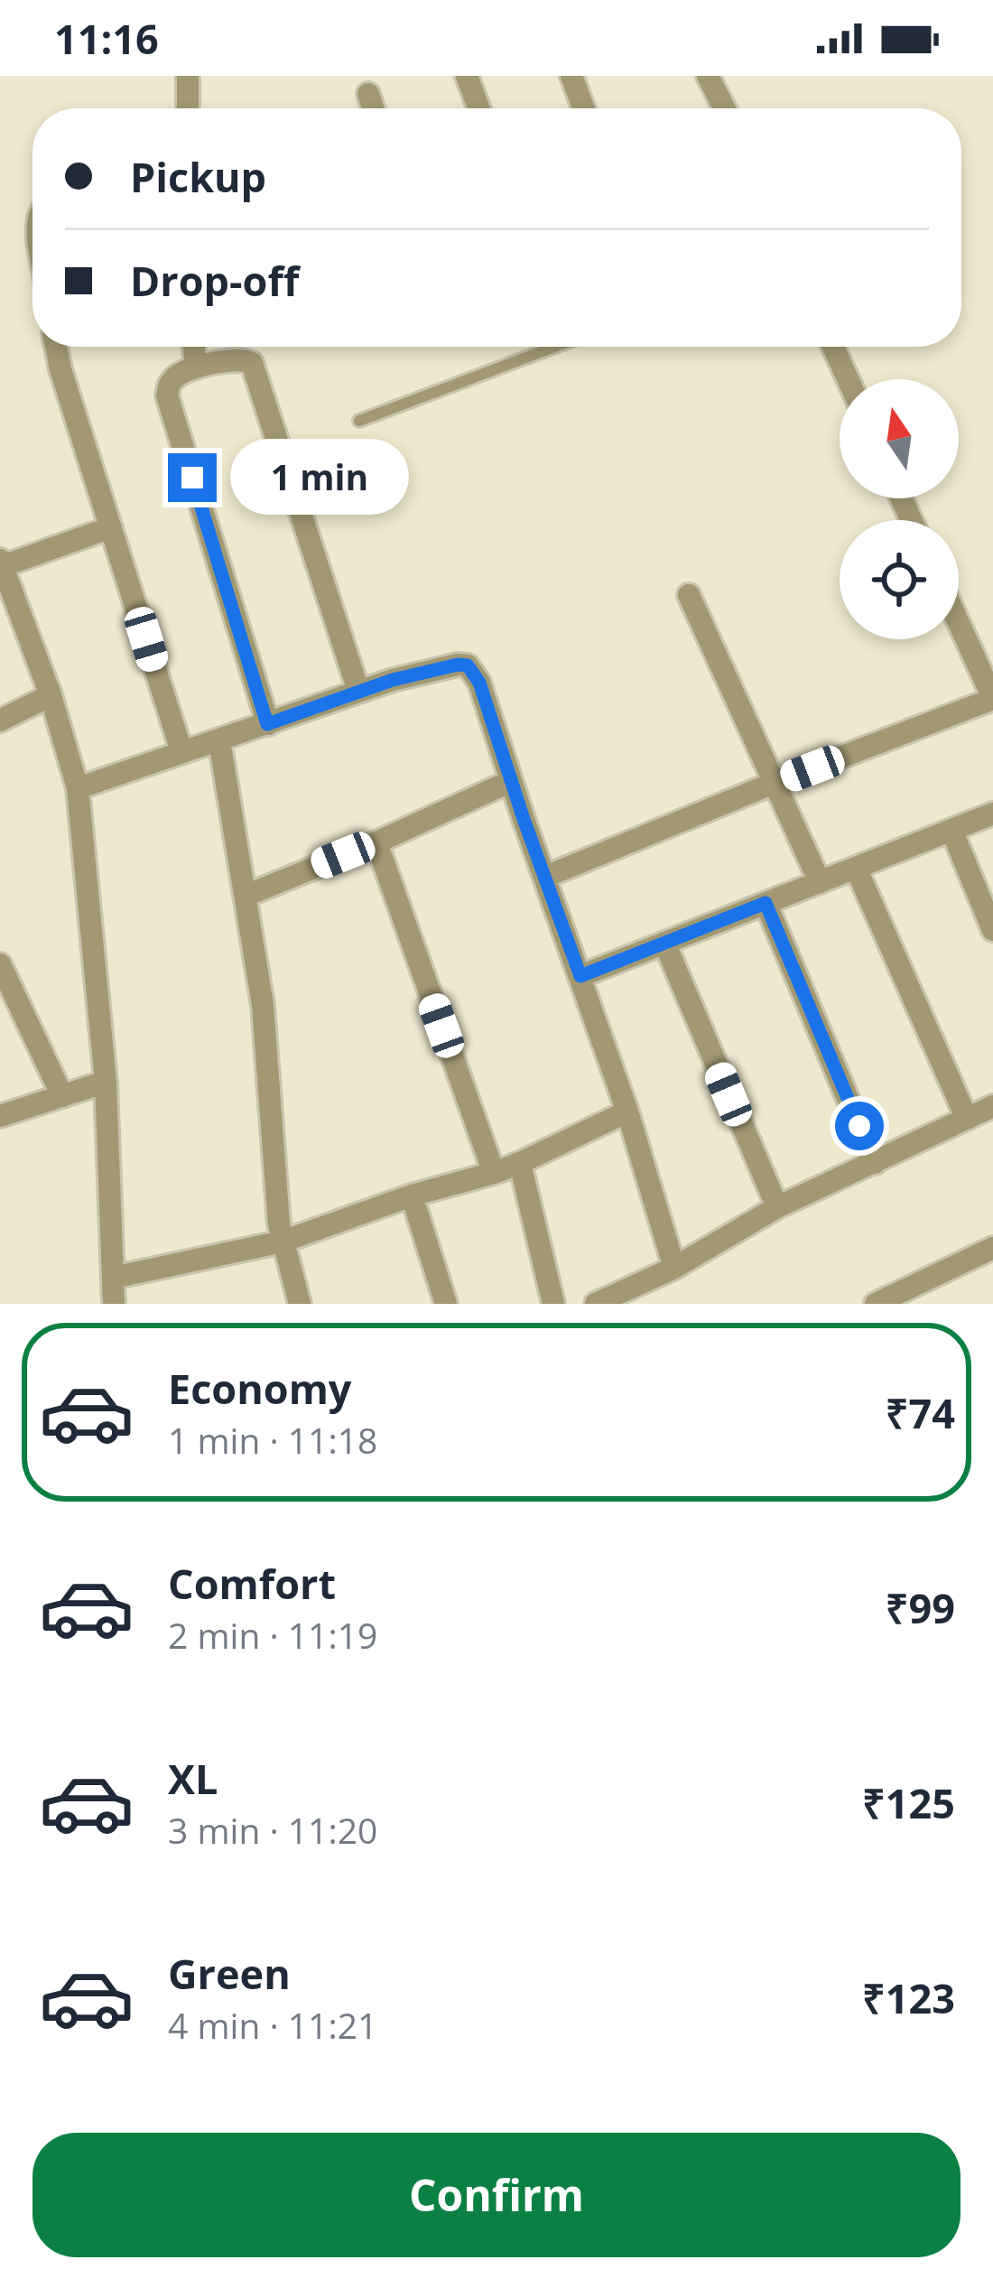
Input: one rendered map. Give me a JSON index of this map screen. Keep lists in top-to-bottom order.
{
  "north": "top",
  "page": {
    "status": "11:16",
    "banner": ["Pickup", "Drop-off"],
    "bubble": "1 min",
    "list": [
      {
        "name": "Economy",
        "note": "1 min · 11:18",
        "value": "₹74"
      },
      {
        "name": "Comfort",
        "note": "2 min · 11:19",
        "value": "₹99"
      },
      {
        "name": "XL",
        "note": "3 min · 11:20",
        "value": "₹125"
      },
      {
        "name": "Green",
        "note": "4 min · 11:21",
        "value": "₹123"
      }
    ],
    "buttons": "Confirm"
  }
}
